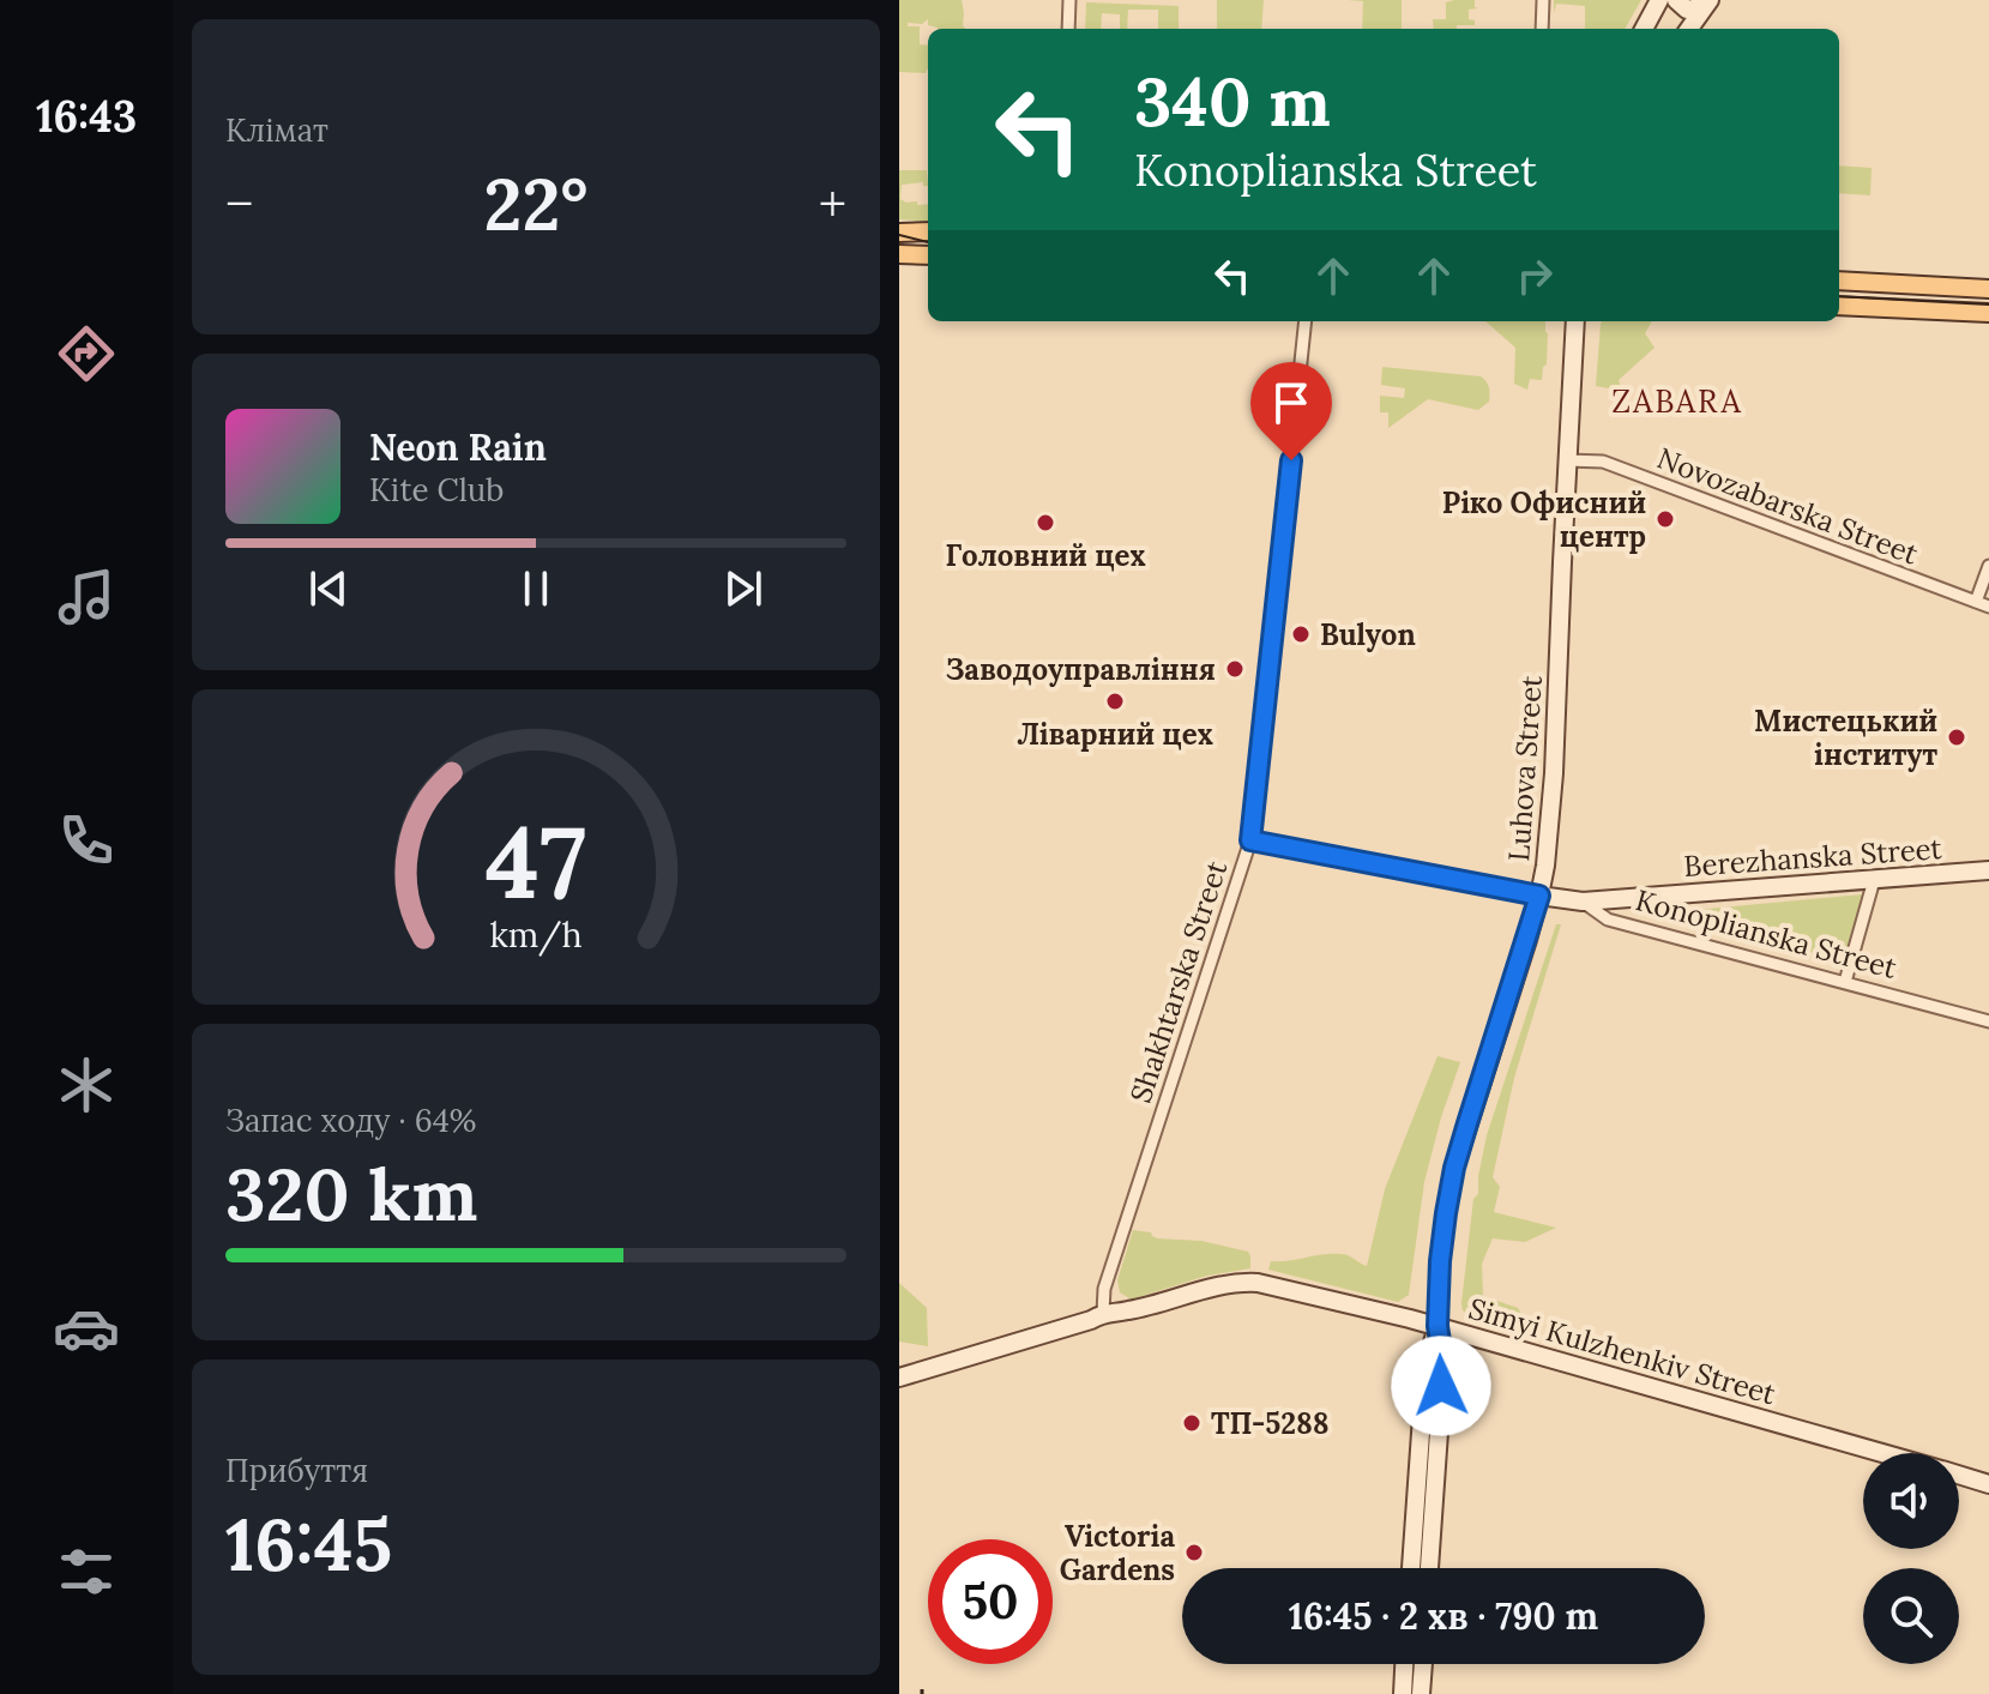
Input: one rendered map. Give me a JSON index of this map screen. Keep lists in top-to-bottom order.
{
  "streets": {
    "main road": [
      "Luhova Street",
      "Berezhanska Street",
      "Konoplianska Street",
      "Simyi Kulzhenkiv Street"
    ],
    "street": ["Novozabarska Street", "Shakhtarska Street"]
  },
  "crossings": [
    ["Novozabarska Street", "Luhova Street"],
    ["Luhova Street", "Konoplianska Street"],
    ["Luhova Street", "Simyi Kulzhenkiv Street"],
    ["Berezhanska Street", "Konoplianska Street"],
    ["Konoplianska Street", "Shakhtarska Street"],
    ["Shakhtarska Street", "Simyi Kulzhenkiv Street"]
  ],
  "districts": ["ZABARA"],
  "places": [
    "Ріко Офисний центр",
    "Головний цех",
    "Bulyon",
    "Заводоуправління",
    "Ліварний цех",
    "Мистецький інститут",
    "ТП-5288",
    "Victoria Gardens"
  ],
  "page": {
    "tabs": "16:43",
    "tile": [
      "Клімат",
      ["Запас ходу · 64%", "320 km"],
      ["Прибуття", "16:45"]
    ],
    "turn": ["340 m", "Konoplianska Street"],
    "heat": ["−", "22°", "+"],
    "song": ["Neon Rain", "Kite Club"],
    "limit": "50",
    "trip": "16:45 · 2 хв · 790 m",
    "gauge": ["47", "km/h"]
  }
}
